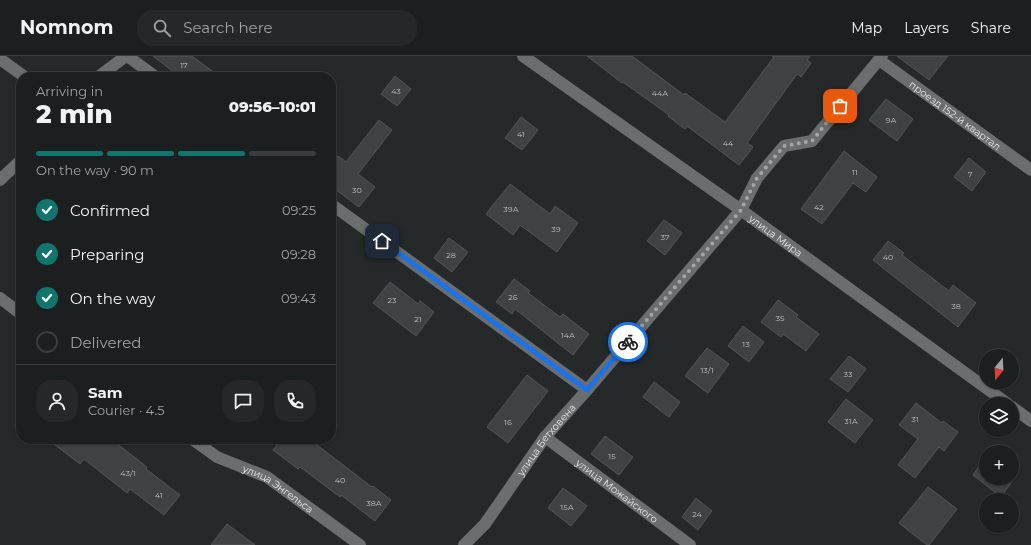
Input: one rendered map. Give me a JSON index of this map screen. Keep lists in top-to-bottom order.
{
  "streets": {
    "street": [
      "проезд 152-й квартал",
      "улица Мира",
      "улица Бетховена",
      "улица Энгельса",
      "улица Можайского"
    ]
  },
  "crossings": [
    ["проезд 152-й квартал", "улица Бетховена"],
    ["улица Мира", "улица Бетховена"],
    ["улица Бетховена", "улица Можайского"]
  ],
  "house_numbers": [
    "17",
    "43",
    "44А",
    "9А",
    "41",
    "44",
    "11",
    "7",
    "30",
    "42",
    "39А",
    "39",
    "37",
    "28",
    "40",
    "26",
    "23",
    "38",
    "35",
    "21",
    "14А",
    "13",
    "13/1",
    "33",
    "31",
    "31А",
    "16",
    "15",
    "43/1",
    "40",
    "41",
    "38А",
    "15А",
    "24"
  ],
  "north": "bottom",
  "page": {
    "header": "Nomnom",
    "search": "Search here",
    "nav": ["Map", "Layers", "Share"],
    "heading": ["2 min", "Arriving in", "09:56–10:01"],
    "panel": ["Sam", "Courier · 4.5"],
    "bar": "On the way · 90 m",
    "list": [
      ["Confirmed", "09:25"],
      ["Preparing", "09:28"],
      ["On the way", "09:43"],
      "Delivered"
    ],
    "map_buttons": ["+", "−"]
  }
}
